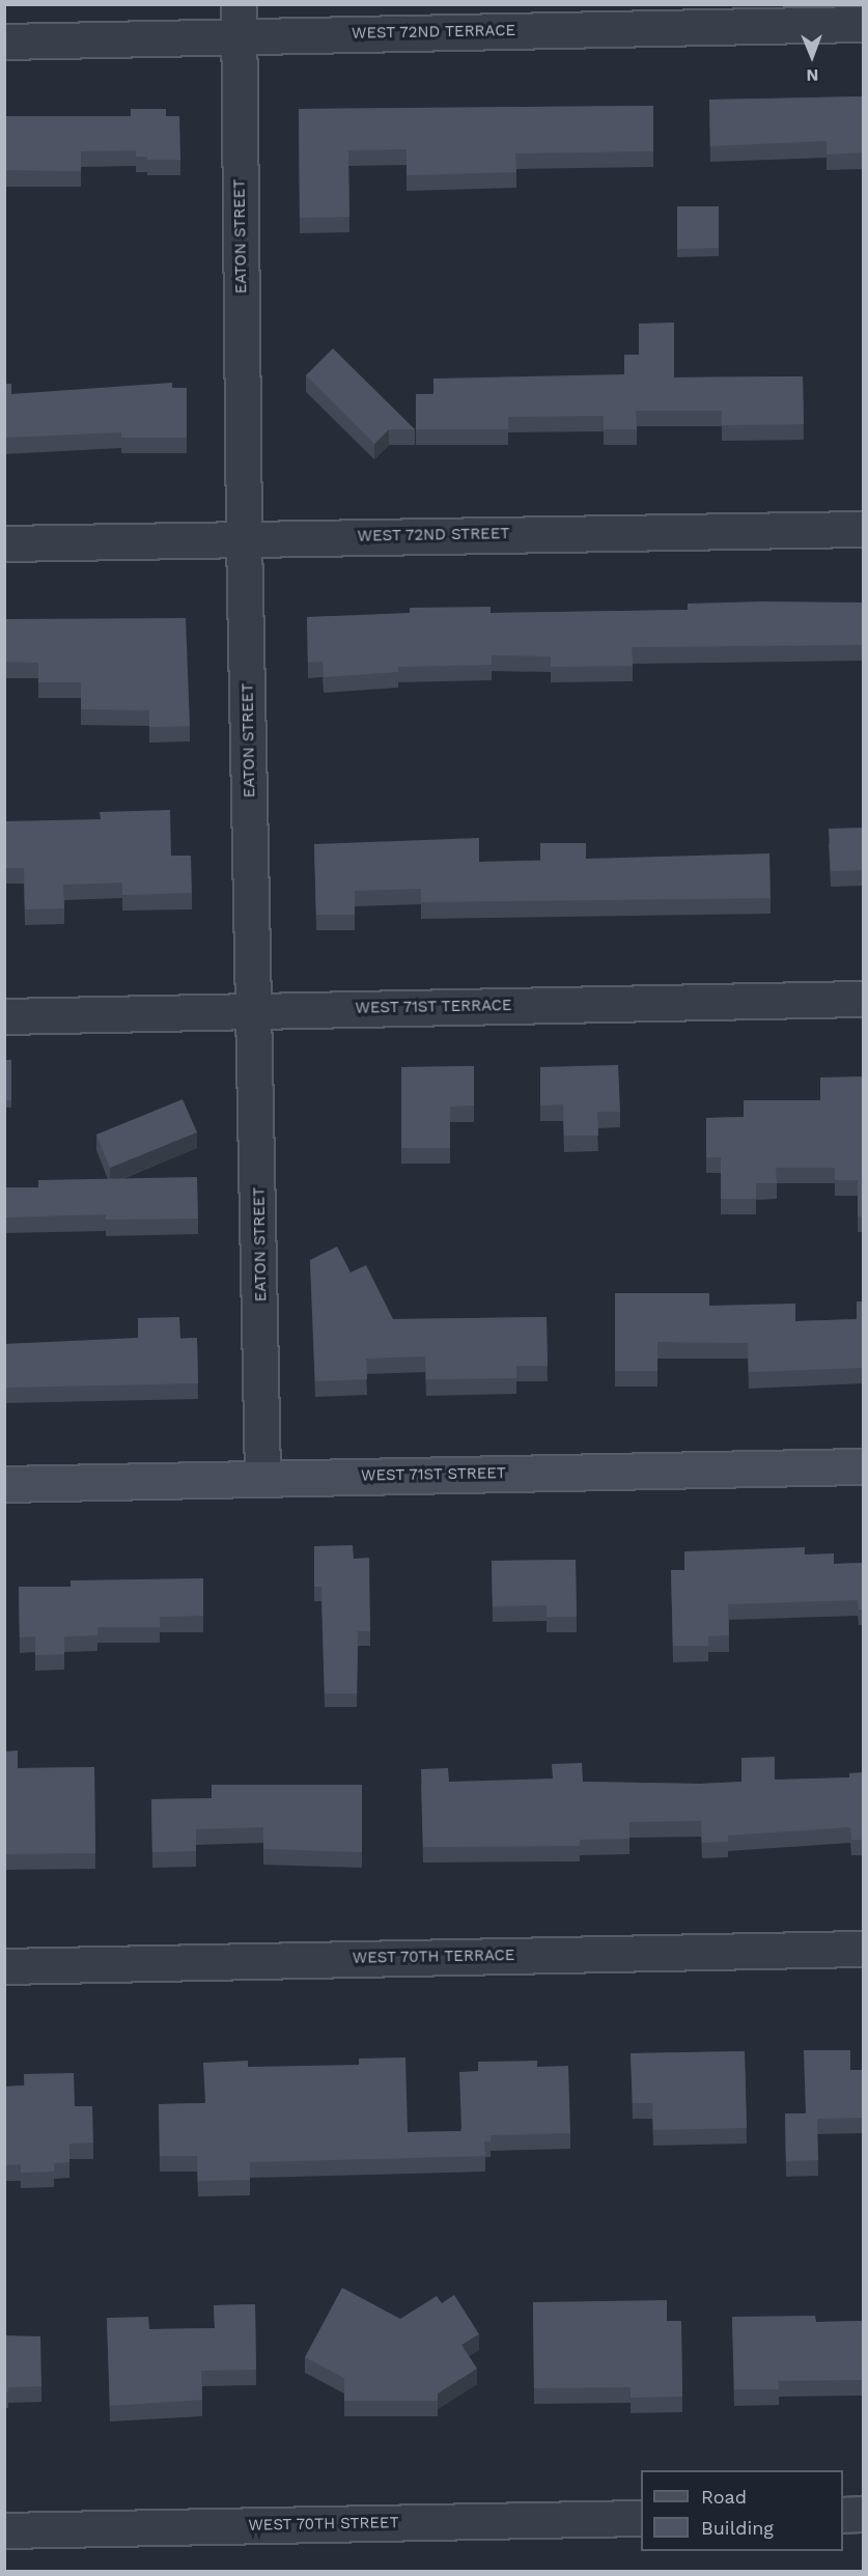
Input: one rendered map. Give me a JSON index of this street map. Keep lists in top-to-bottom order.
{
  "streets": {
    "street": [
      "WEST 72ND TERRACE",
      "EATON STREET",
      "WEST 72ND STREET",
      "WEST 71ST TERRACE",
      "WEST 71ST STREET",
      "WEST 70TH TERRACE",
      "WEST 70TH STREET"
    ]
  },
  "crossings": [
    ["WEST 72ND TERRACE", "EATON STREET"],
    ["EATON STREET", "WEST 72ND STREET"],
    ["EATON STREET", "WEST 71ST TERRACE"],
    ["EATON STREET", "WEST 71ST STREET"]
  ],
  "legend": ["Road", "Building"],
  "north": "bottom"
}
